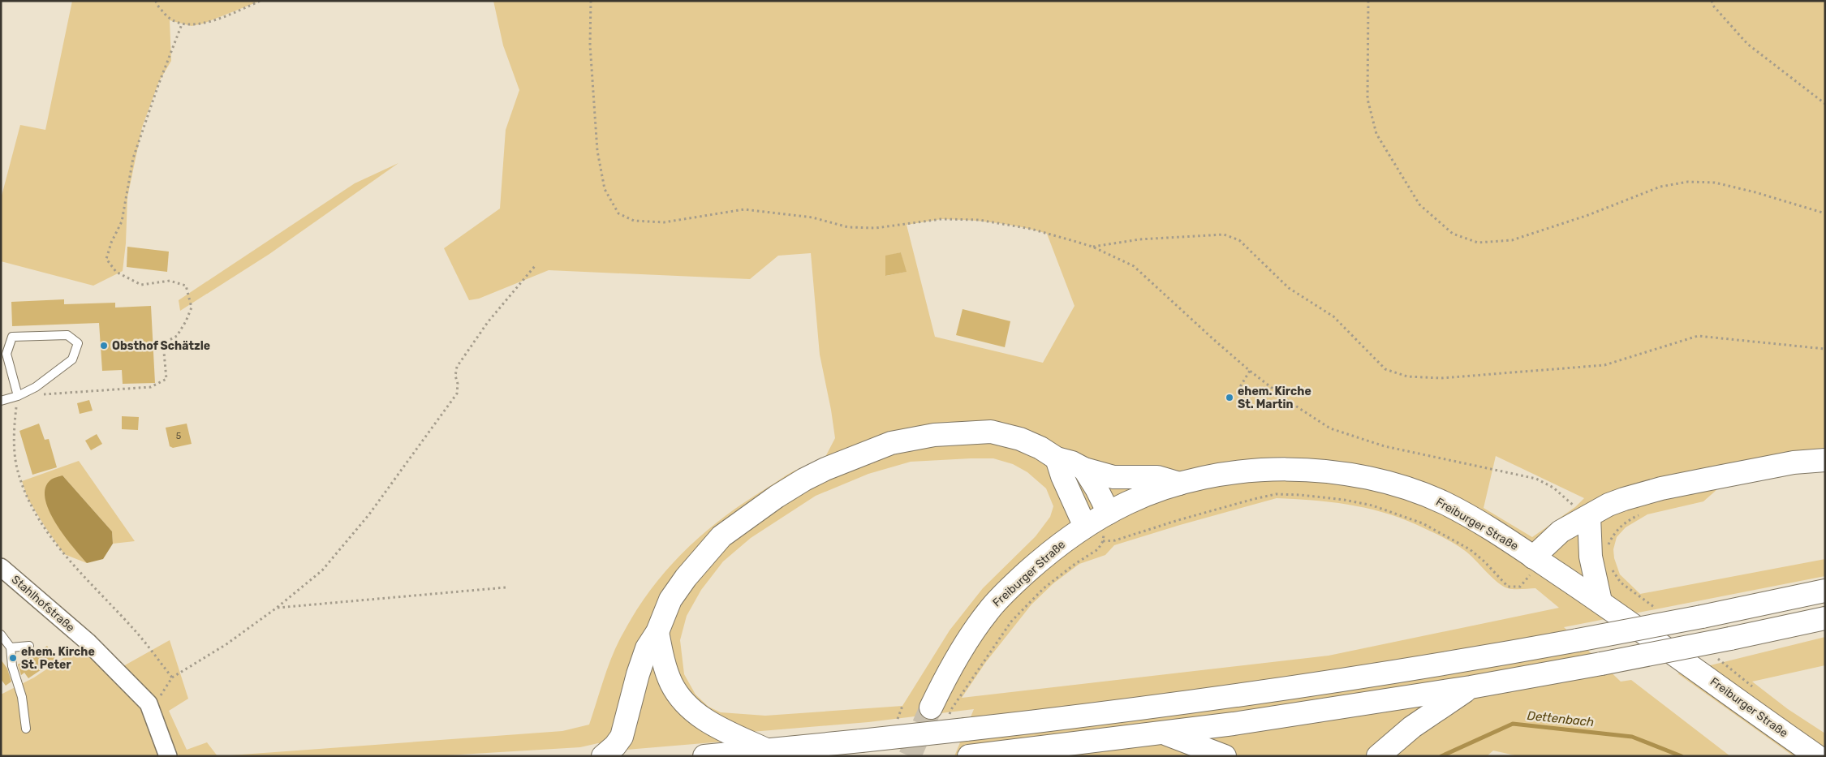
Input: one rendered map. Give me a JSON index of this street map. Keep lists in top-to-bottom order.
{
  "streets": {
    "main road": ["Freiburger Straße"],
    "street": ["Stahlhofstraße"]
  },
  "water": ["Dettenbach"],
  "places": ["Obsthof Schätzle", "ehem. Kirche St. Martin", "ehem. Kirche St. Peter"],
  "house_numbers": ["5"]
}
